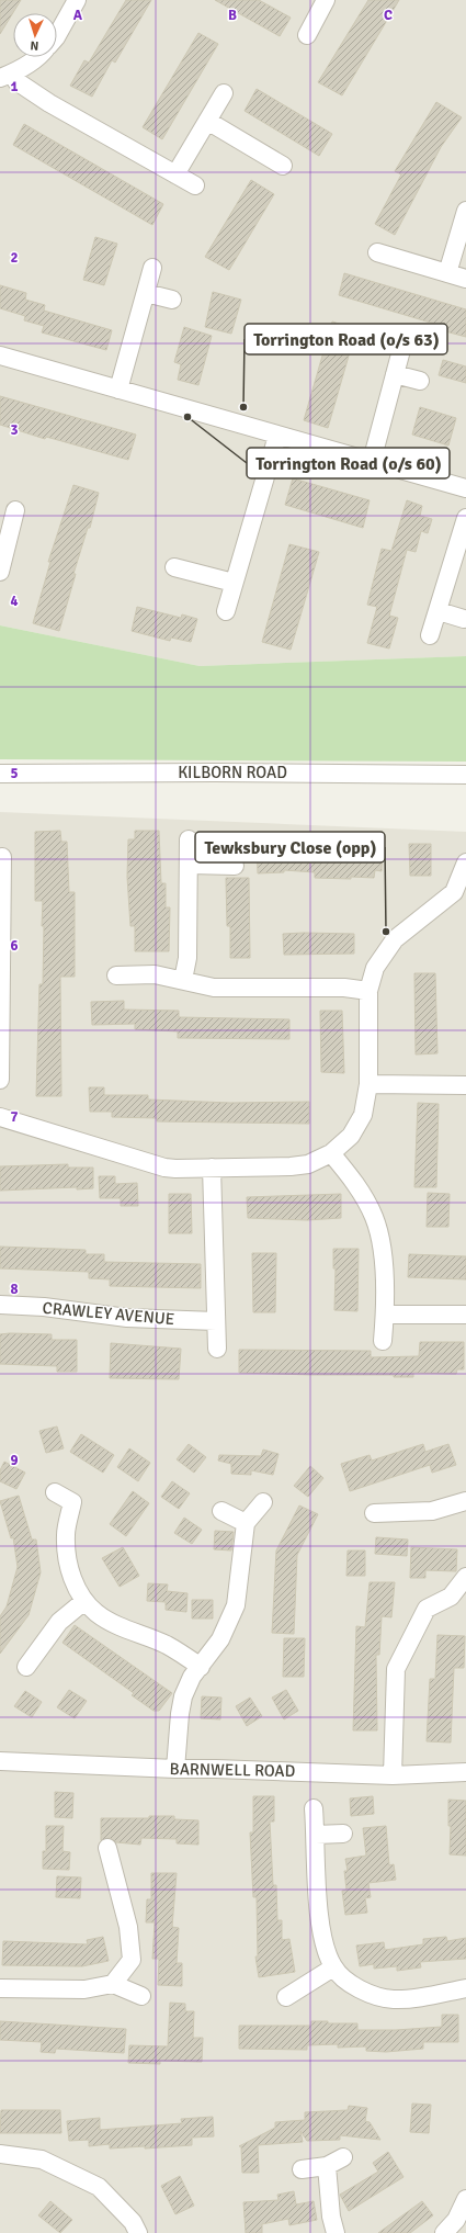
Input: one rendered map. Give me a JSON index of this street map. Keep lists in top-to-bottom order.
{
  "streets": {
    "street": ["KILBORN ROAD", "CRAWLEY AVENUE", "BARNWELL ROAD"]
  },
  "places": ["Torrington Road (o/s 63)", "Torrington Road (o/s 60)", "Tewksbury Close (opp)"],
  "north": "bottom",
  "grid": {
    "columns": ["A", "B", "C"],
    "rows": [
      "1",
      "2",
      "3",
      "4",
      "5",
      "6",
      "7",
      "8",
      "9"
    ]
  }
}
